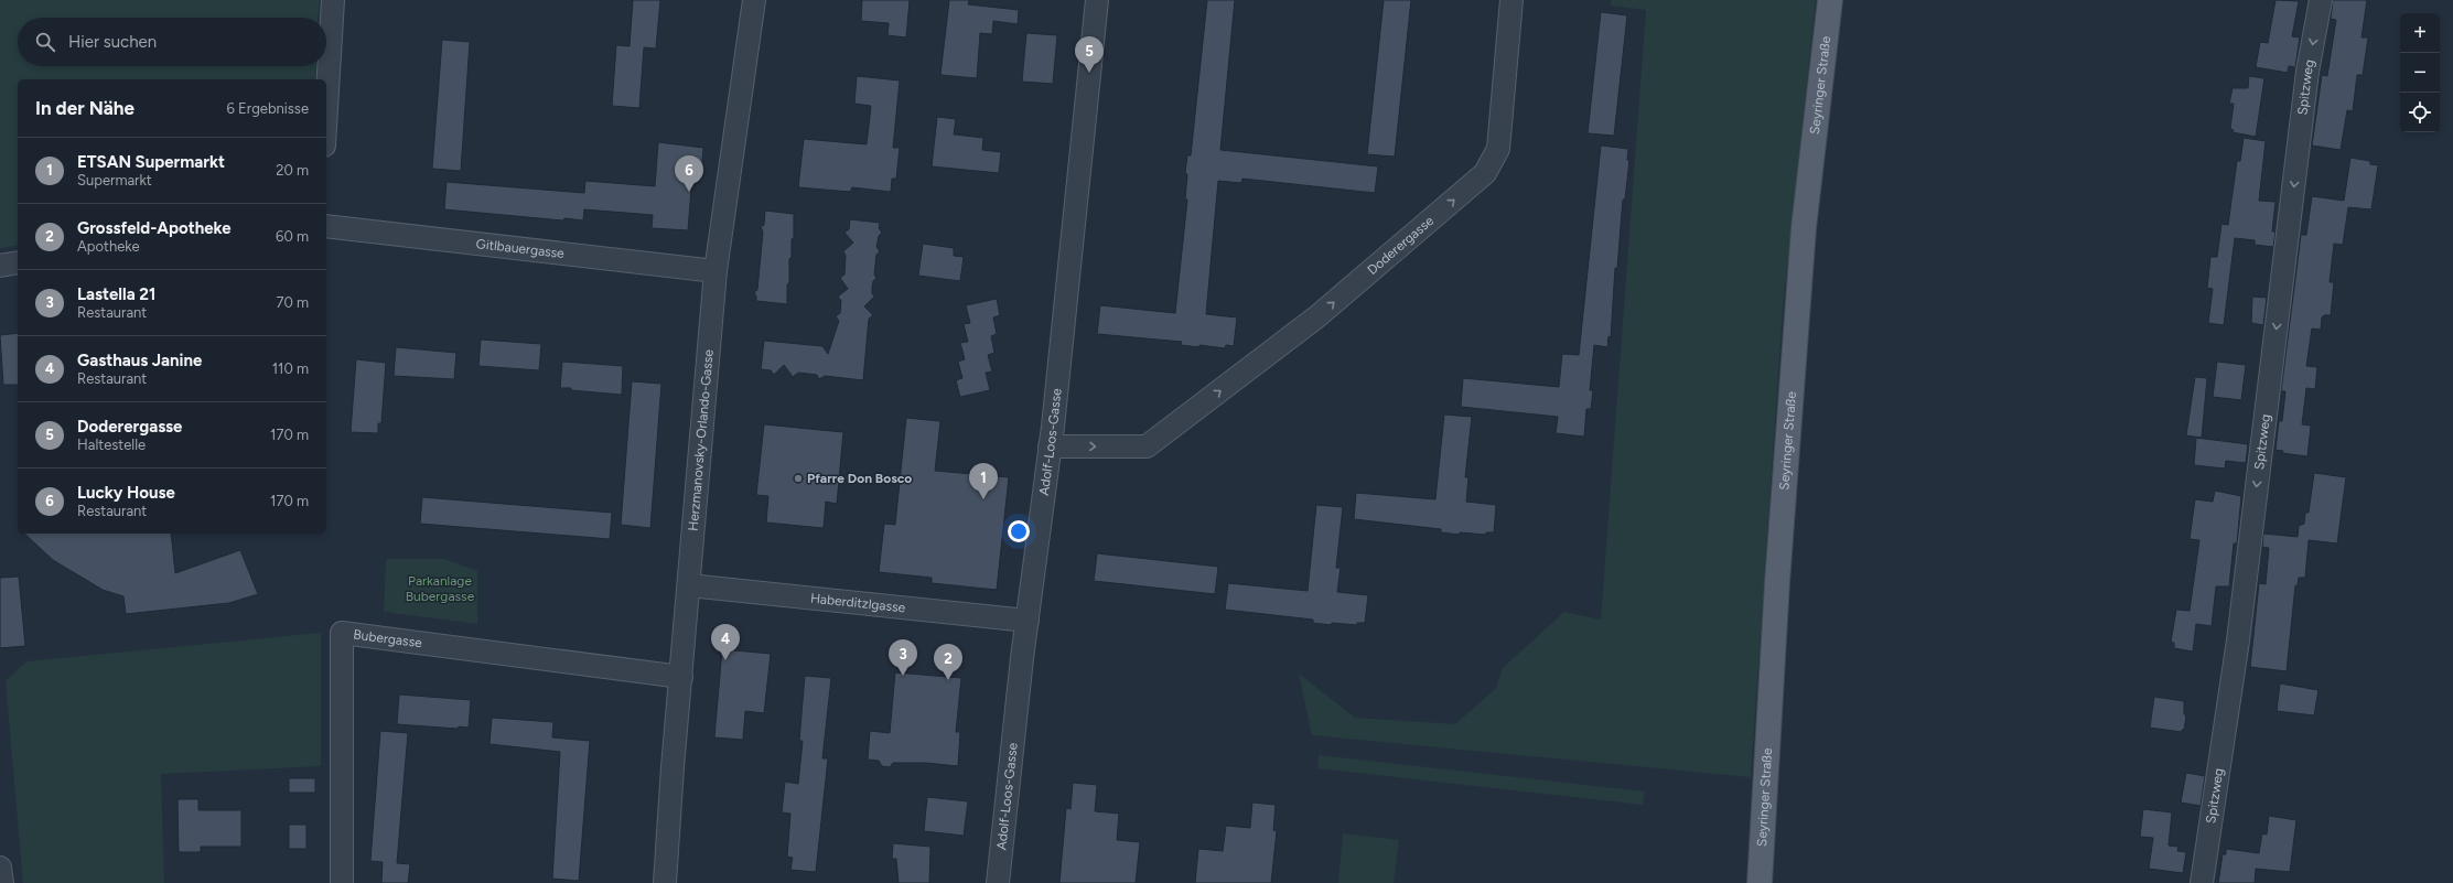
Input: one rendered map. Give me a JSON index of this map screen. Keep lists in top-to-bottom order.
{
  "streets": {
    "main road": ["Seyringer Straße"],
    "street": [
      "Spitzweg",
      "Doderergasse",
      "Gitlbauergasse",
      "Herzmanovsky-Orlando-Gasse",
      "Adolf-Loos-Gasse",
      "Haberditzlgasse",
      "Bubergasse"
    ]
  },
  "crossings": [
    ["Doderergasse", "Adolf-Loos-Gasse"],
    ["Gitlbauergasse", "Herzmanovsky-Orlando-Gasse"],
    ["Herzmanovsky-Orlando-Gasse", "Haberditzlgasse"],
    ["Herzmanovsky-Orlando-Gasse", "Bubergasse"],
    ["Adolf-Loos-Gasse", "Haberditzlgasse"]
  ],
  "one_way": ["Spitzweg", "Doderergasse"],
  "parks": ["Parkanlage Bubergasse"],
  "places": ["Pfarre Don Bosco"],
  "page": {
    "map_buttons": ["+", "−"],
    "search": "Hier suchen",
    "pins": [
      "5",
      "6",
      "1",
      "4",
      "3",
      "2"
    ],
    "heading": ["In der Nähe", "6 Ergebnisse"],
    "list": [
      {
        "mark": "1",
        "name": "ETSAN Supermarkt",
        "note": "Supermarkt",
        "value": "20 m"
      },
      {
        "mark": "2",
        "name": "Grossfeld-Apotheke",
        "note": "Apotheke",
        "value": "60 m"
      },
      {
        "mark": "3",
        "name": "Lastella 21",
        "note": "Restaurant",
        "value": "70 m"
      },
      {
        "mark": "4",
        "name": "Gasthaus Janine",
        "note": "Restaurant",
        "value": "110 m"
      },
      {
        "mark": "5",
        "name": "Doderergasse",
        "note": "Haltestelle",
        "value": "170 m"
      },
      {
        "mark": "6",
        "name": "Lucky House",
        "note": "Restaurant",
        "value": "170 m"
      }
    ]
  }
}
